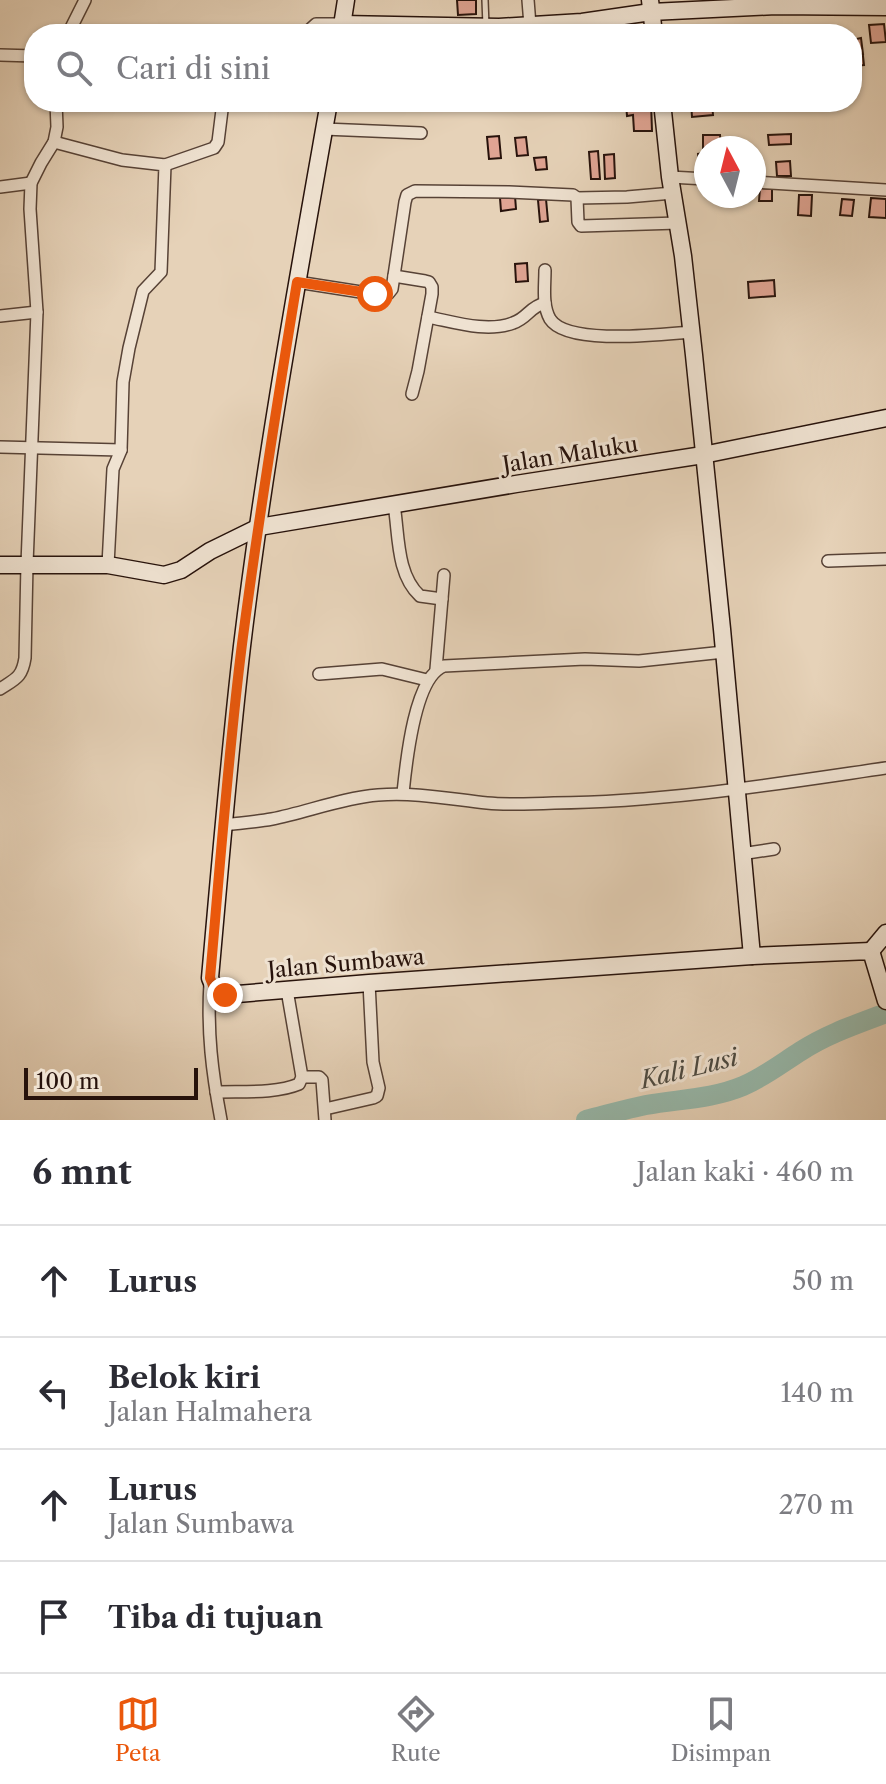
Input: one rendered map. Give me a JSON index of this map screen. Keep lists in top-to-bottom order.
{
  "streets": {
    "main road": ["Jalan Maluku", "Jalan Sumbawa"]
  },
  "water": ["Kali Lusi"],
  "scale_bar": "100 m",
  "north": "top",
  "page": {
    "search": "Cari di sini",
    "scale": "100 m",
    "heading": ["6 mnt", "Jalan kaki · 460 m"],
    "list": [
      ["Lurus", "50 m"],
      ["Belok kiri", "Jalan Halmahera", "140 m"],
      ["Lurus", "Jalan Sumbawa", "270 m"],
      "Tiba di tujuan"
    ],
    "nav": ["Peta", "Rute", "Disimpan"]
  }
}
